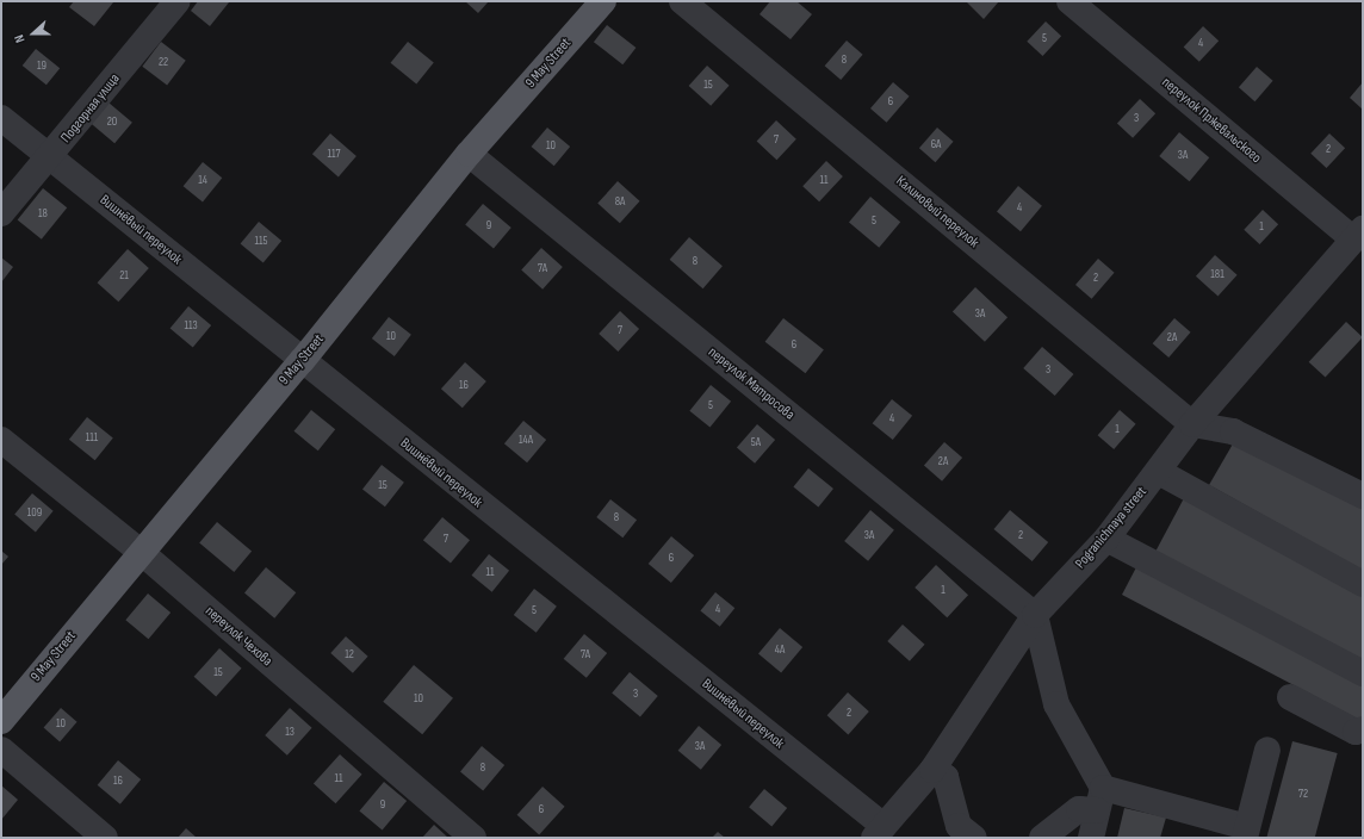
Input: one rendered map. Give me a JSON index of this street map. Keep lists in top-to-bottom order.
{
  "streets": {
    "main road": ["9 May Street"],
    "street": [
      "Подгорная улица",
      "переулок Пржевальского",
      "Калиновый переулок",
      "Вишнёвый переулок",
      "переулок Матросова",
      "Pogranichnaya street",
      "переулок Чехова"
    ]
  },
  "crossings": [
    ["9 May Street", "Вишнёвый переулок"],
    ["9 May Street", "переулок Матросова"],
    ["9 May Street", "переулок Чехова"],
    ["Подгорная улица", "Вишнёвый переулок"],
    ["переулок Пржевальского", "Pogranichnaya street"],
    ["Калиновый переулок", "Pogranichnaya street"],
    ["Вишнёвый переулок", "Pogranichnaya street"],
    ["переулок Матросова", "Pogranichnaya street"]
  ],
  "house_numbers": [
    "5",
    "4",
    "8",
    "22",
    "19",
    "15",
    "6",
    "3",
    "20",
    "7",
    "6А",
    "10",
    "2",
    "117",
    "3А",
    "14",
    "11",
    "8А",
    "4",
    "18",
    "5",
    "9",
    "1",
    "115",
    "8",
    "7А",
    "181",
    "21",
    "2",
    "3А",
    "113",
    "7",
    "10",
    "2А",
    "6",
    "3",
    "16",
    "5",
    "4",
    "1",
    "111",
    "14А",
    "5А",
    "2А",
    "15",
    "109",
    "8",
    "3А",
    "2",
    "7",
    "6",
    "11",
    "1",
    "4",
    "5",
    "4А",
    "12",
    "7А",
    "15",
    "3",
    "10",
    "2",
    "10",
    "13",
    "3А",
    "8",
    "11",
    "16",
    "72",
    "9",
    "6"
  ],
  "north": "left"
}
